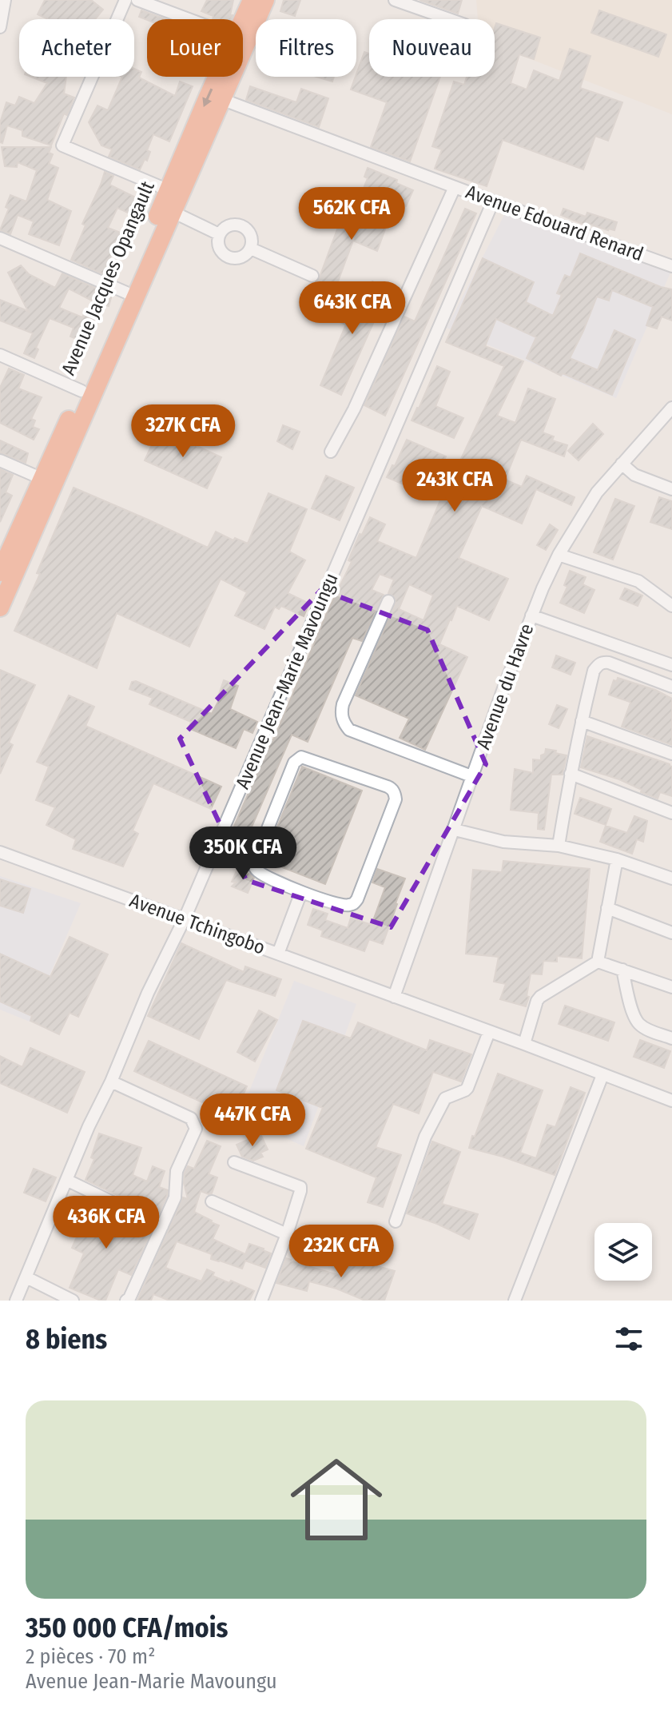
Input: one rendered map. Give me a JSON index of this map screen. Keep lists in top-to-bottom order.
{
  "streets": {
    "highway": ["Avenue Jacques Opangault"],
    "street": [
      "Avenue Edouard Renard",
      "Avenue Jean-Marie Mavoungu",
      "Avenue du Havre",
      "Avenue Tchingobo"
    ]
  },
  "crossings": [
    ["Avenue Edouard Renard", "Avenue Jean-Marie Mavoungu"],
    ["Avenue Jean-Marie Mavoungu", "Avenue Tchingobo"],
    ["Avenue du Havre", "Avenue Tchingobo"]
  ],
  "page": {
    "chip": [
      "Acheter",
      "Louer",
      "Filtres",
      "Nouveau"
    ],
    "price": [
      "562K CFA",
      "643K CFA",
      "327K CFA",
      "243K CFA",
      "350K CFA",
      "447K CFA",
      "436K CFA",
      "232K CFA"
    ],
    "heading": "8 biens",
    "list": [
      {
        "name": "350 000 CFA/mois",
        "note": "2 pièces · 70 m² · Avenue Jean-Marie Mavoungu"
      }
    ]
  }
}
